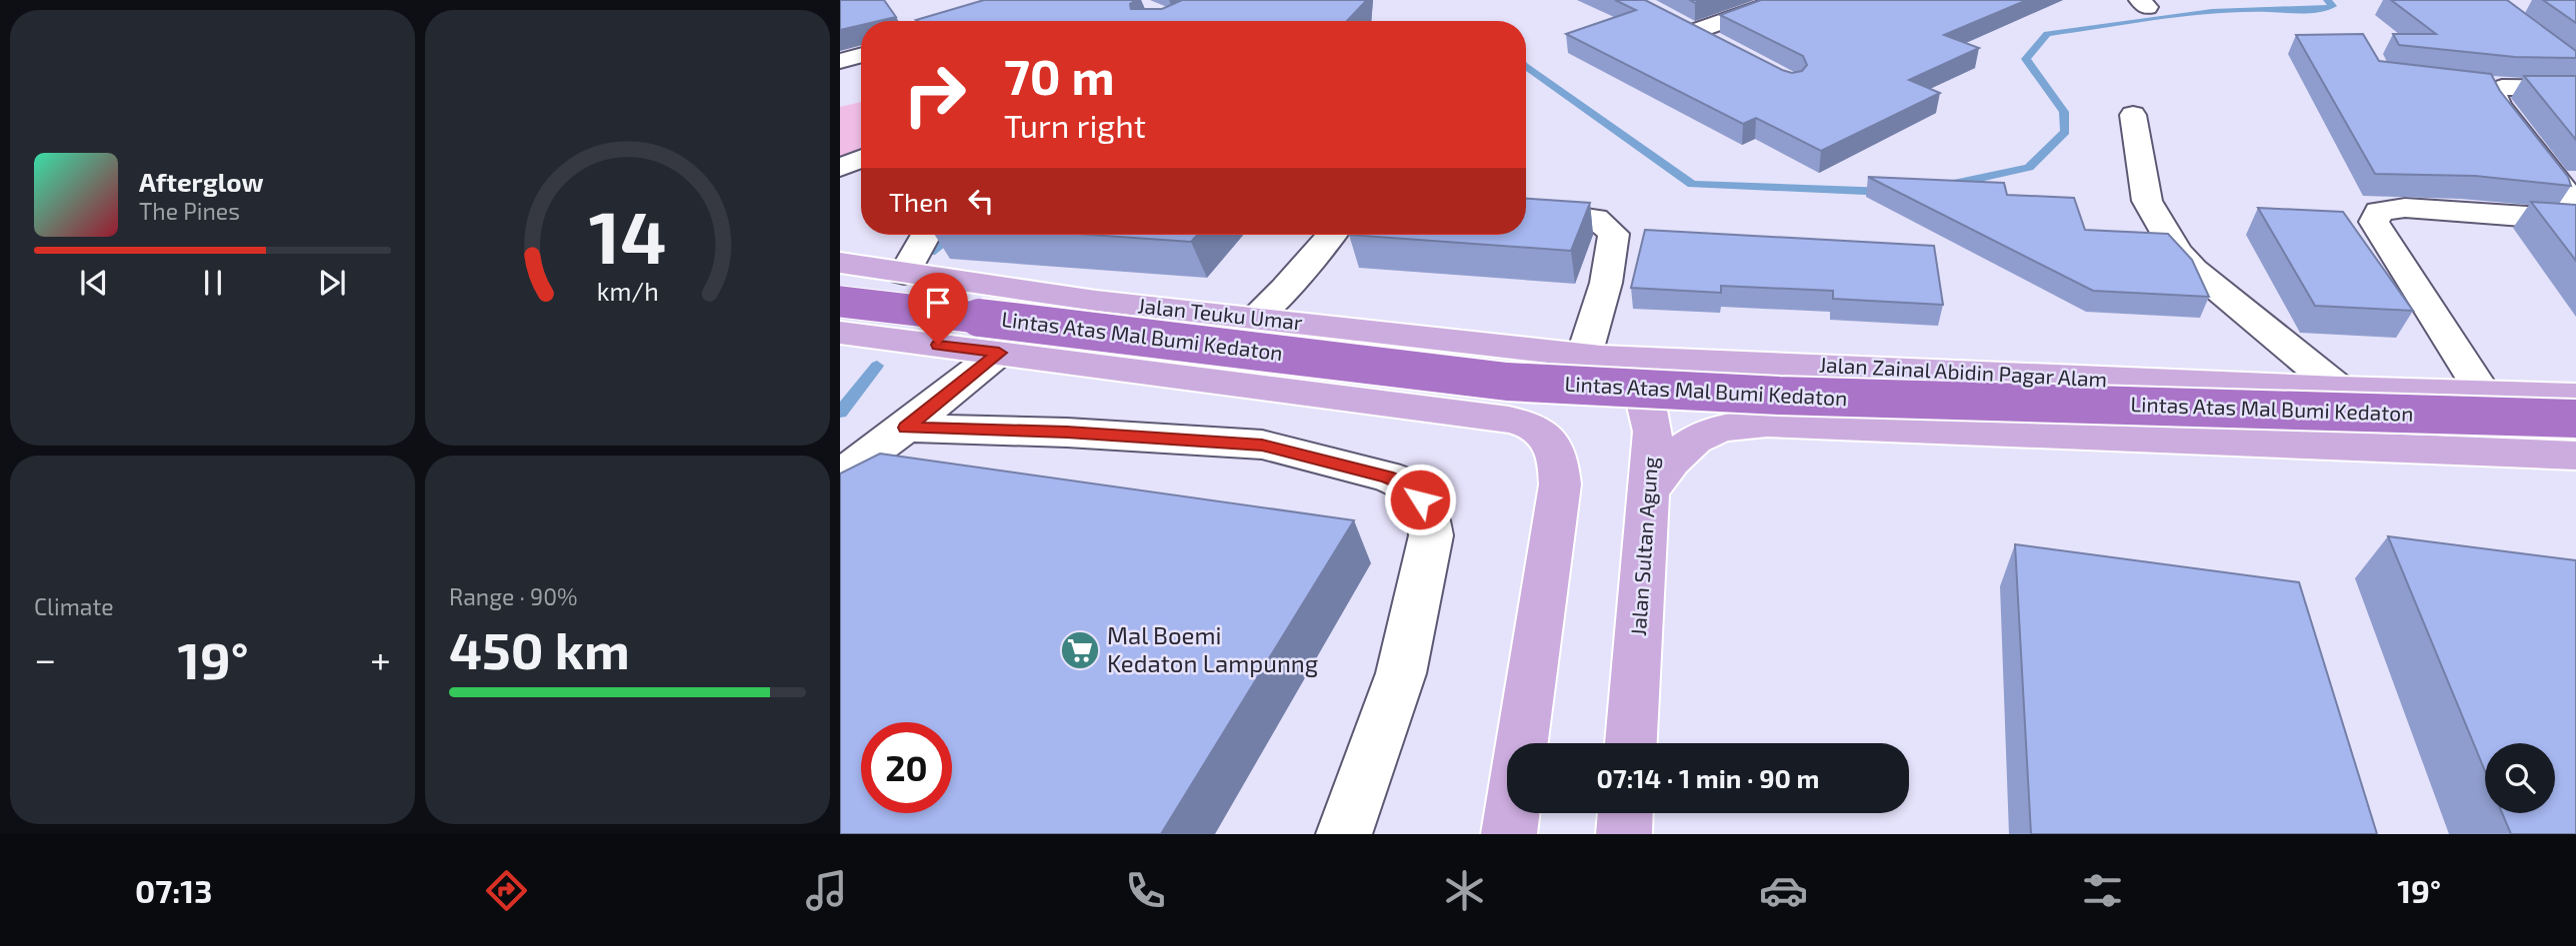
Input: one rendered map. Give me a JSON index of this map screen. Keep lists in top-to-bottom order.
{
  "streets": {
    "highway": ["Lintas Atas Mal Bumi Kedaton"],
    "main road": ["Jalan Teuku Umar", "Jalan Zainal Abidin Pagar Alam", "Jalan Sultan Agung"]
  },
  "crossings": [
    ["Jalan Teuku Umar", "Jalan Zainal Abidin Pagar Alam"],
    ["Jalan Teuku Umar", "Jalan Sultan Agung"],
    ["Jalan Zainal Abidin Pagar Alam", "Jalan Sultan Agung"]
  ],
  "places": {
    "supermarket": ["Mal Boemi Kedaton Lampunng"]
  },
  "page": {
    "turn": ["70 m", "Turn right"],
    "song": ["Afterglow", "The Pines"],
    "then": "Then",
    "tile": [
      "Climate",
      ["Range · 90%", "450 km"]
    ],
    "heat": ["−", "19°", "+"],
    "limit": "20",
    "trip": "07:14 · 1 min · 90 m",
    "tabs": ["07:13", "19°"],
    "gauge": ["14", "km/h"]
  }
}
